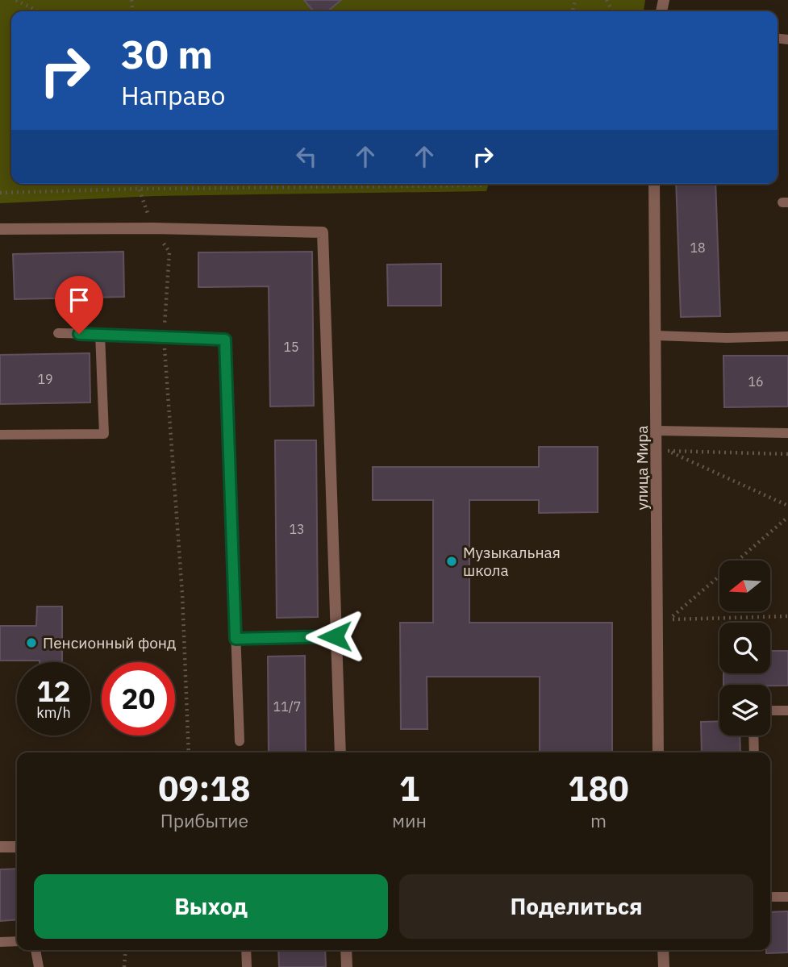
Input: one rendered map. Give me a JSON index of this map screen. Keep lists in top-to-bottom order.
{
  "streets": {
    "street": ["улица Мира"]
  },
  "places": ["Музыкальная школа", "Пенсионный фонд"],
  "house_numbers": [
    "18",
    "15",
    "19",
    "16",
    "13",
    "11/7"
  ],
  "north": "left",
  "page": {
    "turn": ["30 m", "Направо"],
    "speed": "12 km/h",
    "limit": "20",
    "eta": [
      "09:18",
      "Прибытие",
      "1",
      "мин",
      "180",
      "m"
    ],
    "buttons": ["Выход", "Поделиться"]
  }
}
